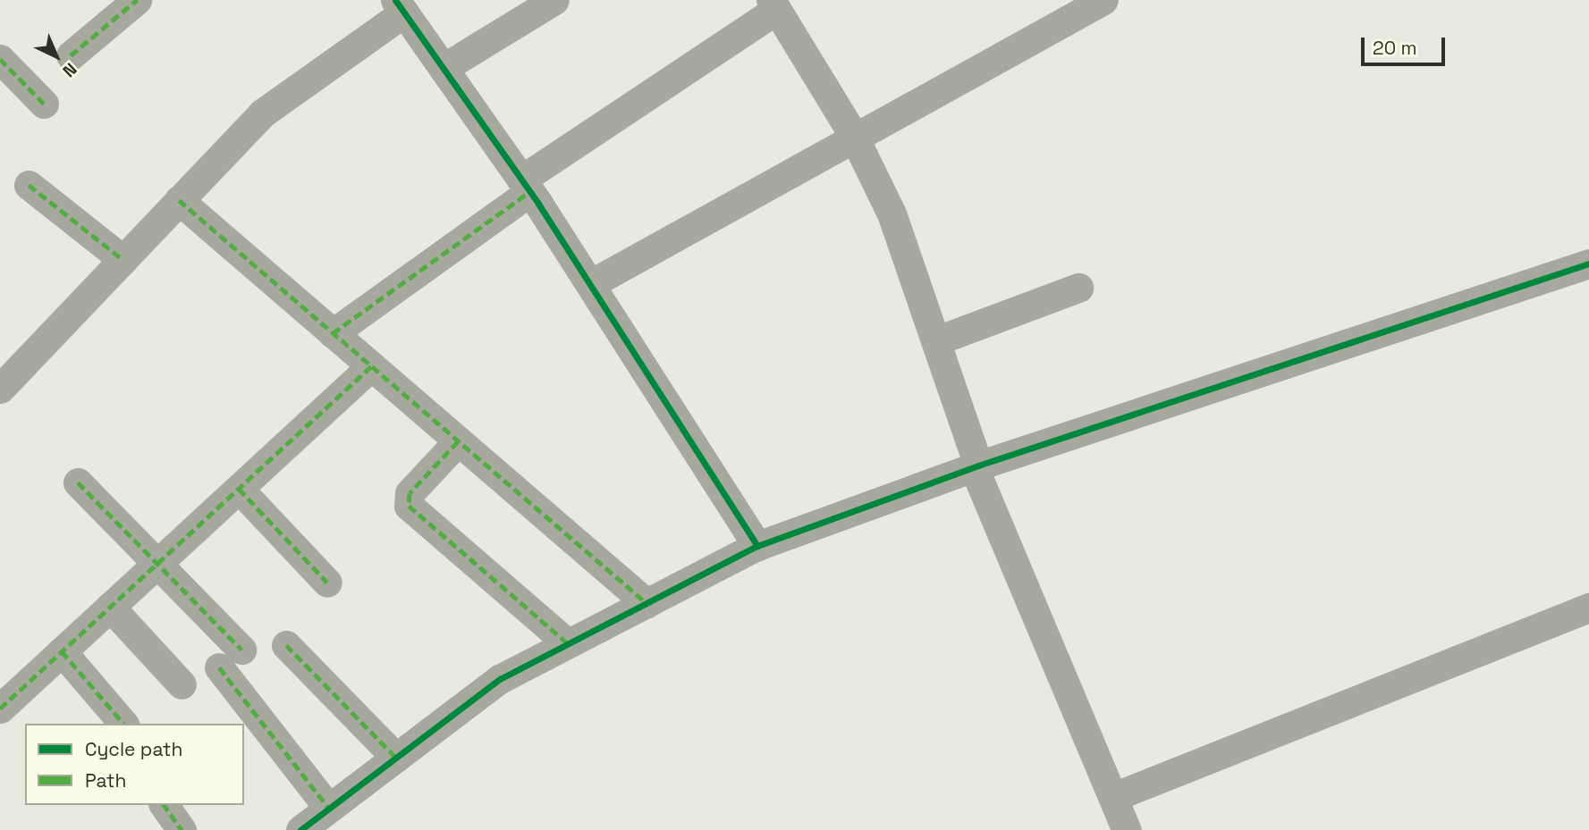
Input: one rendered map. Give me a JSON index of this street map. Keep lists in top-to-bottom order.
{
  "legend": ["Cycle path", "Path"],
  "scale_bar": "20 m",
  "north": "bottom right"
}
